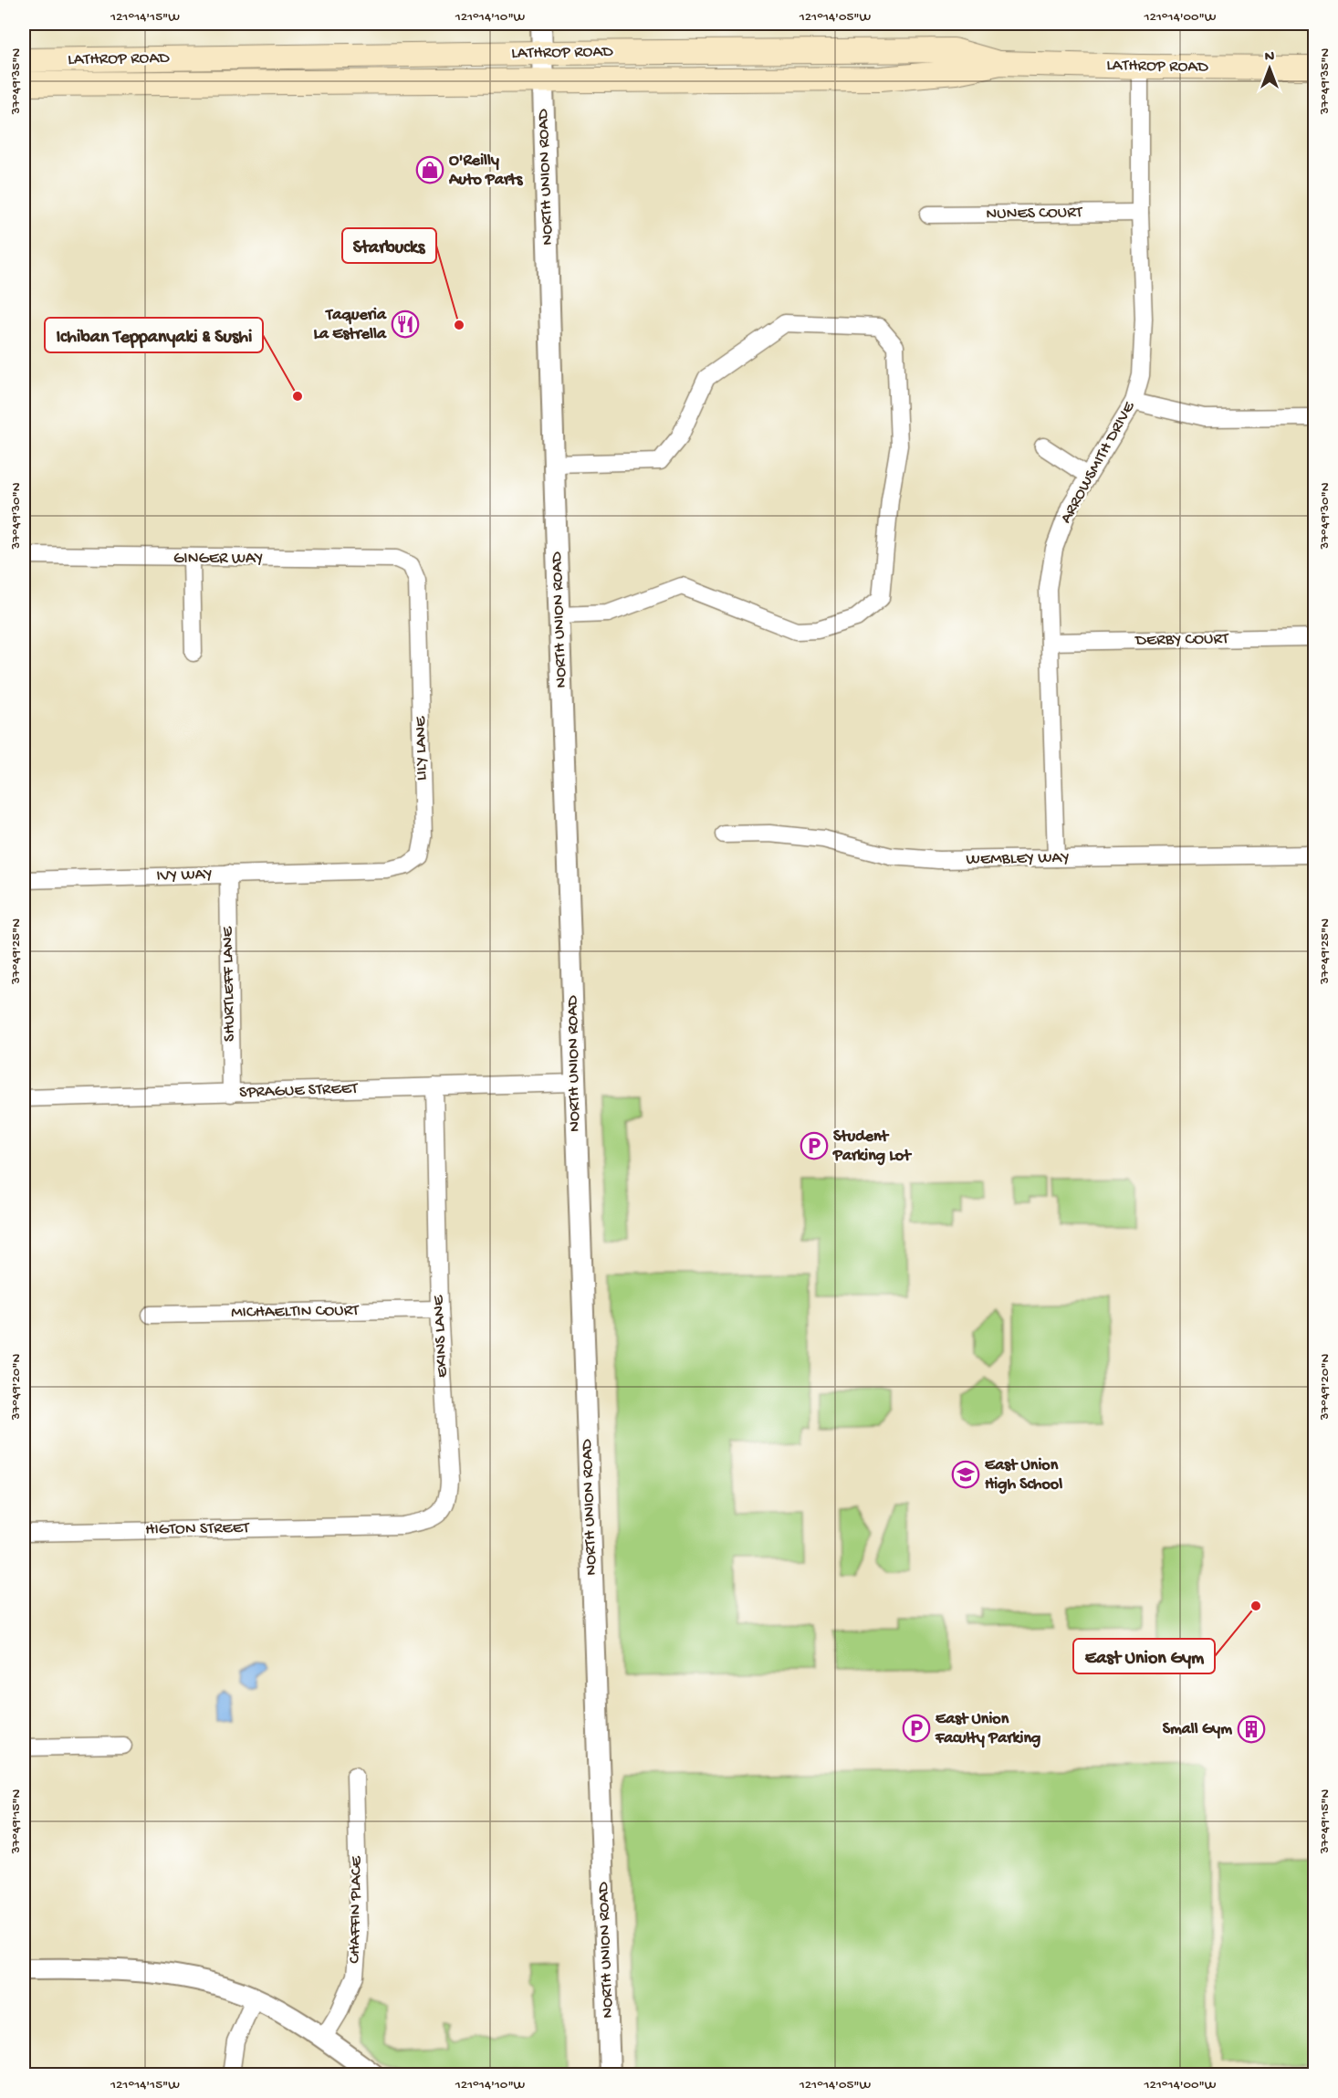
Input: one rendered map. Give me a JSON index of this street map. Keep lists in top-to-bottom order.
{
  "streets": {
    "main road": ["LATHROP ROAD"],
    "street": [
      "NORTH UNION ROAD",
      "NUNES COURT",
      "ARROWSMITH DRIVE",
      "GINGER WAY",
      "DERBY COURT",
      "LILY LANE",
      "WEMBLEY WAY",
      "IVY WAY",
      "SHURTLEFF LANE",
      "SPRAGUE STREET",
      "MICHAELTIN COURT",
      "EKINS LANE",
      "HIGTON STREET",
      "CHAFFIN PLACE"
    ]
  },
  "crossings": [
    ["LATHROP ROAD", "NORTH UNION ROAD"],
    ["LATHROP ROAD", "ARROWSMITH DRIVE"],
    ["NORTH UNION ROAD", "SPRAGUE STREET"],
    ["NUNES COURT", "ARROWSMITH DRIVE"],
    ["ARROWSMITH DRIVE", "DERBY COURT"],
    ["ARROWSMITH DRIVE", "WEMBLEY WAY"],
    ["GINGER WAY", "LILY LANE"],
    ["LILY LANE", "IVY WAY"],
    ["IVY WAY", "SHURTLEFF LANE"],
    ["SHURTLEFF LANE", "SPRAGUE STREET"],
    ["SPRAGUE STREET", "EKINS LANE"],
    ["MICHAELTIN COURT", "EKINS LANE"],
    ["EKINS LANE", "HIGTON STREET"]
  ],
  "places": {
    "shop": ["O'Reilly Auto Parts"],
    "restaurant": ["Taqueria La Estrella"],
    "other": ["Starbucks", "Ichiban Teppanyaki & Sushi", "East Union Gym"],
    "parking": ["Student Parking Lot", "East Union Faculty Parking"],
    "school or university": ["East Union High School"],
    "building": ["Small Gym"]
  },
  "north": "top",
  "coordinates": [
    "121°14'15\"W",
    "121°14'10\"W",
    "121°14'05\"W",
    "121°14'00\"W",
    "37°49'35\"N",
    "37°49'30\"N",
    "37°49'25\"N",
    "37°49'20\"N",
    "37°49'15\"N"
  ]
}
